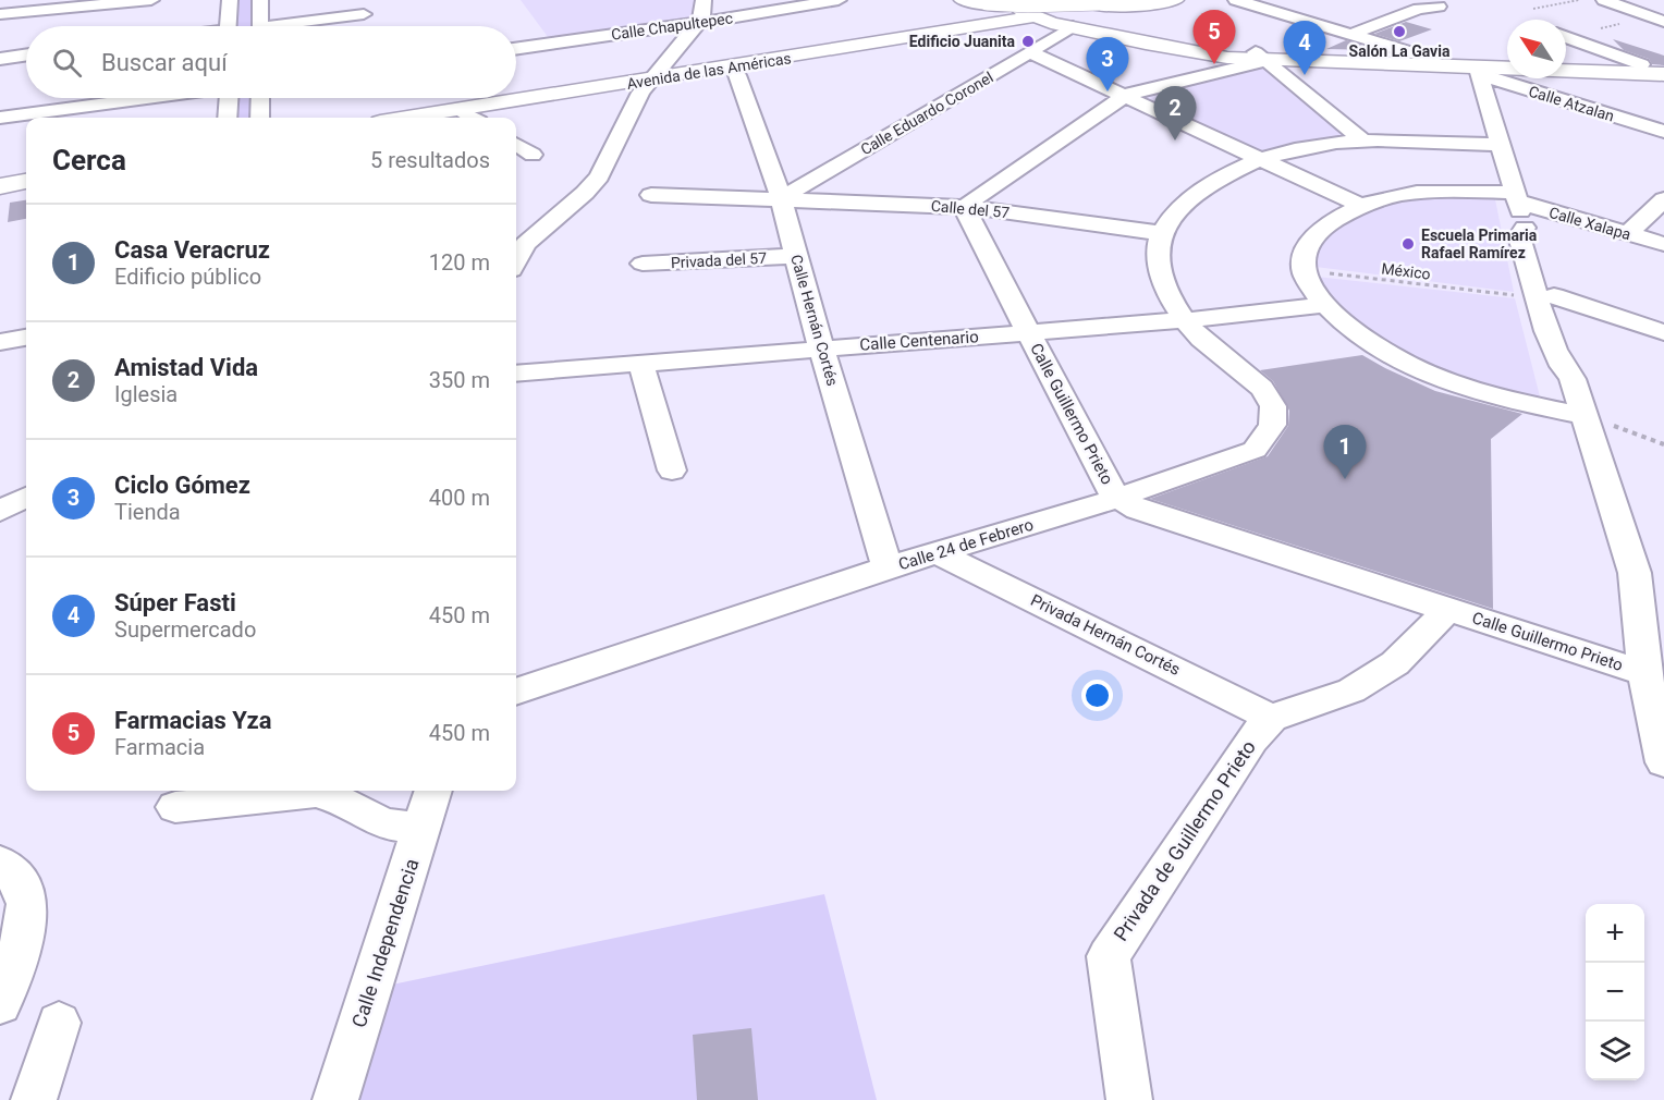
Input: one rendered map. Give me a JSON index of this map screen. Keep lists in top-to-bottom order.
{
  "streets": {
    "main road": ["Avenida de las Américas"],
    "street": [
      "Calle Chapultepec",
      "Calle Atzalan",
      "Calle Eduardo Coronel",
      "Calle del 57",
      "Calle Xalapa",
      "Privada del 57",
      "Calle Hernán Cortés",
      "Calle Centenario",
      "Calle Guillermo Prieto",
      "Calle 24 de Febrero",
      "Privada Hernán Cortés",
      "Privada de Guillermo Prieto",
      "Calle Independencia"
    ],
    "path": ["México"]
  },
  "crossings": [
    ["Avenida de las Américas", "Calle Eduardo Coronel"],
    ["Avenida de las Américas", "Calle Hernán Cortés"],
    ["Calle Eduardo Coronel", "Calle del 57"],
    ["Calle Eduardo Coronel", "Calle Hernán Cortés"],
    ["Calle del 57", "Calle Hernán Cortés"],
    ["Calle del 57", "Calle Guillermo Prieto"],
    ["Calle del 57", "Calle 24 de Febrero"],
    ["Calle Xalapa", "México"],
    ["Privada del 57", "Calle Hernán Cortés"],
    ["Calle Hernán Cortés", "Calle Centenario"],
    ["Calle Hernán Cortés", "Calle 24 de Febrero"],
    ["Calle Centenario", "Calle Guillermo Prieto"],
    ["Calle Centenario", "Calle 24 de Febrero"],
    ["Calle Guillermo Prieto", "Calle 24 de Febrero"],
    ["Calle 24 de Febrero", "Privada Hernán Cortés"],
    ["Privada Hernán Cortés", "Privada de Guillermo Prieto"]
  ],
  "places": ["Salón La Gavia", "Edificio Juanita", "Escuela Primaria Rafael Ramírez"],
  "north": "top left",
  "page": {
    "pins": [
      "5",
      "4",
      "3",
      "2",
      "1"
    ],
    "search": "Buscar aquí",
    "heading": ["Cerca", "5 resultados"],
    "list": [
      {
        "mark": "1",
        "name": "Casa Veracruz",
        "note": "Edificio público",
        "value": "120 m"
      },
      {
        "mark": "2",
        "name": "Amistad Vida",
        "note": "Iglesia",
        "value": "350 m"
      },
      {
        "mark": "3",
        "name": "Ciclo Gómez",
        "note": "Tienda",
        "value": "400 m"
      },
      {
        "mark": "4",
        "name": "Súper Fasti",
        "note": "Supermercado",
        "value": "450 m"
      },
      {
        "mark": "5",
        "name": "Farmacias Yza",
        "note": "Farmacia",
        "value": "450 m"
      }
    ],
    "map_buttons": ["+", "−"]
  }
}
